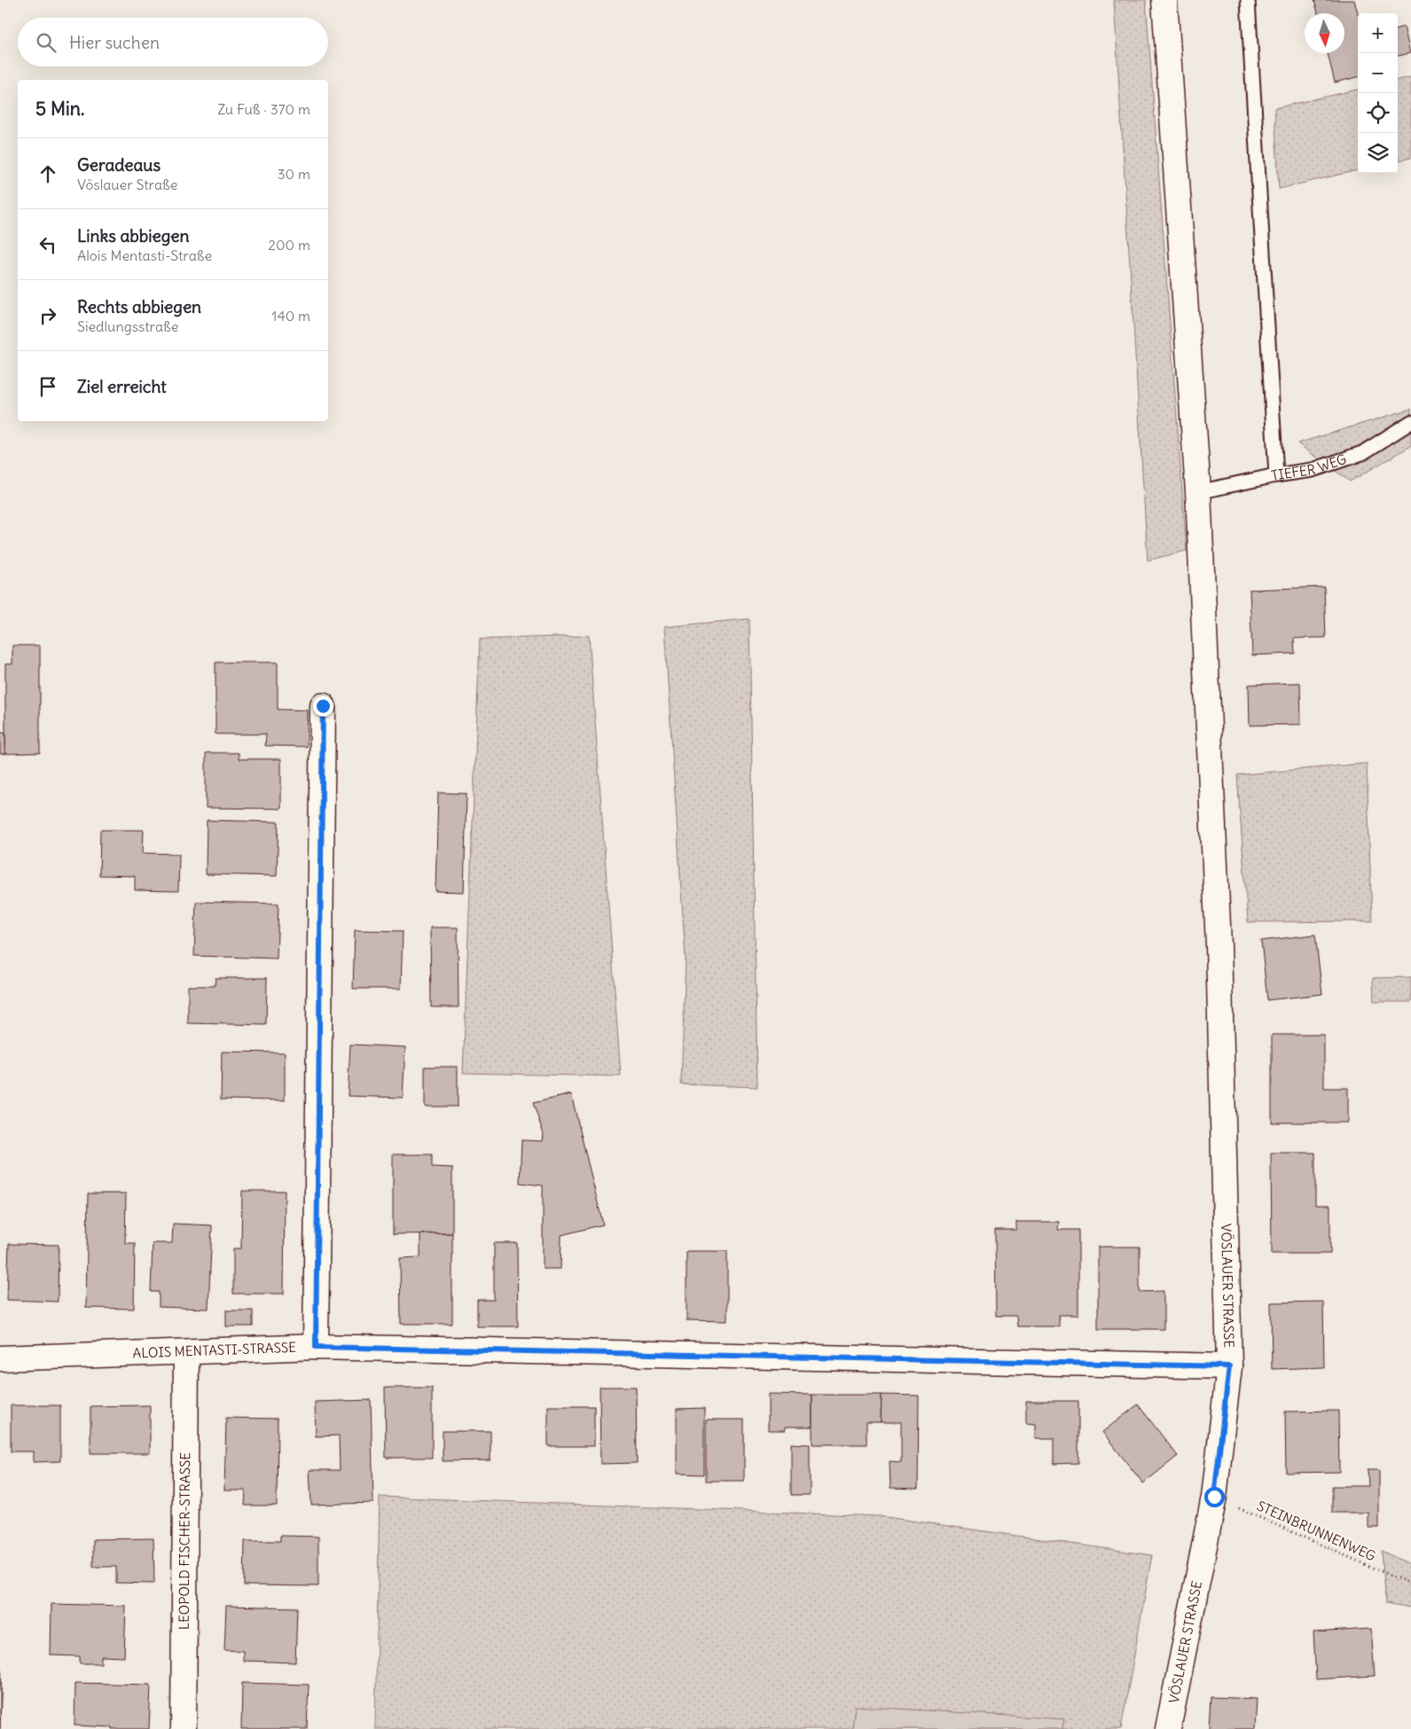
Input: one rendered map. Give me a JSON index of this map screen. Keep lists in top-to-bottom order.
{
  "streets": {
    "street": ["VÖSLAUER STRASSE", "ALOIS MENTASTI-STRASSE", "LEOPOLD FISCHER-STRASSE"],
    "lane": ["TIEFER WEG"],
    "path": ["STEINBRUNNENWEG"]
  },
  "crossings": [
    ["TIEFER WEG", "VÖSLAUER STRASSE"],
    ["VÖSLAUER STRASSE", "ALOIS MENTASTI-STRASSE"],
    ["VÖSLAUER STRASSE", "STEINBRUNNENWEG"],
    ["ALOIS MENTASTI-STRASSE", "LEOPOLD FISCHER-STRASSE"]
  ],
  "north": "bottom",
  "page": {
    "map_buttons": ["+", "−"],
    "search": "Hier suchen",
    "heading": ["5 Min.", "Zu Fuß · 370 m"],
    "list": [
      ["Geradeaus", "Vöslauer Straße", "30 m"],
      ["Links abbiegen", "Alois Mentasti-Straße", "200 m"],
      ["Rechts abbiegen", "Siedlungsstraße", "140 m"],
      "Ziel erreicht"
    ]
  }
}
